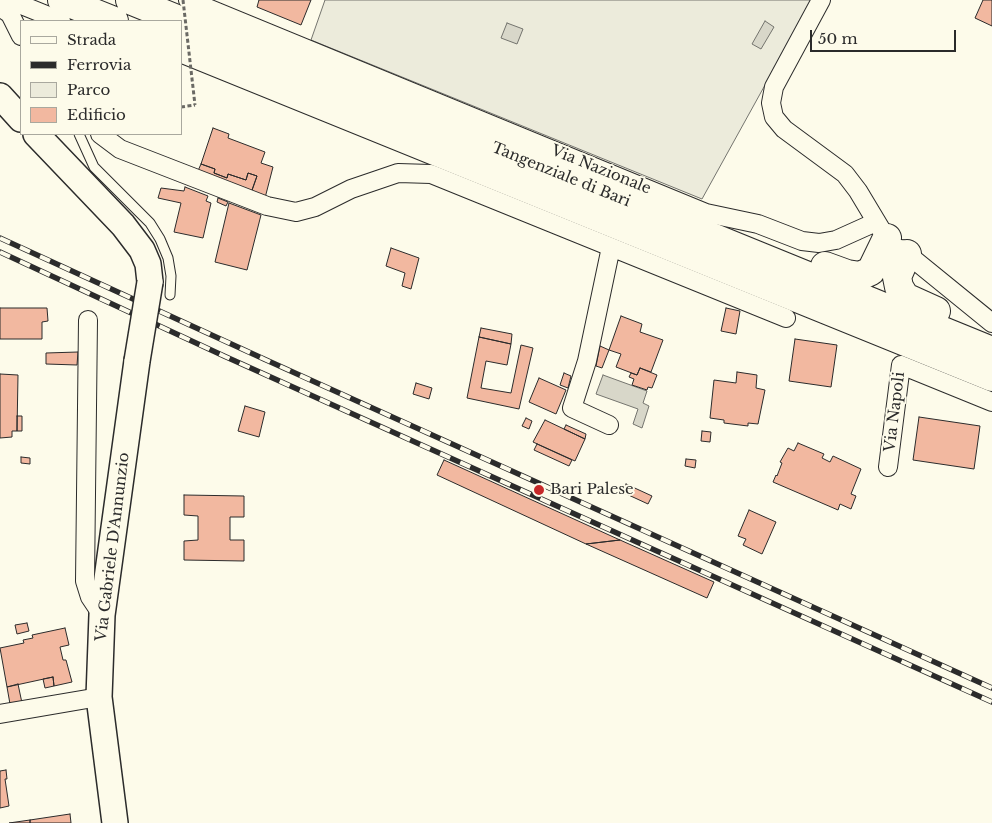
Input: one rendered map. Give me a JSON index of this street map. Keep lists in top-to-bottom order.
{
  "streets": {
    "highway": ["Tangenziale di Bari"],
    "street": ["Via Nazionale", "Via Napoli", "Via Gabriele D'Annunzio"]
  },
  "places": ["Bari Palese"],
  "legend": [
    "Strada",
    "Ferrovia",
    "Parco",
    "Edificio"
  ],
  "scale_bar": "50 m"
}
